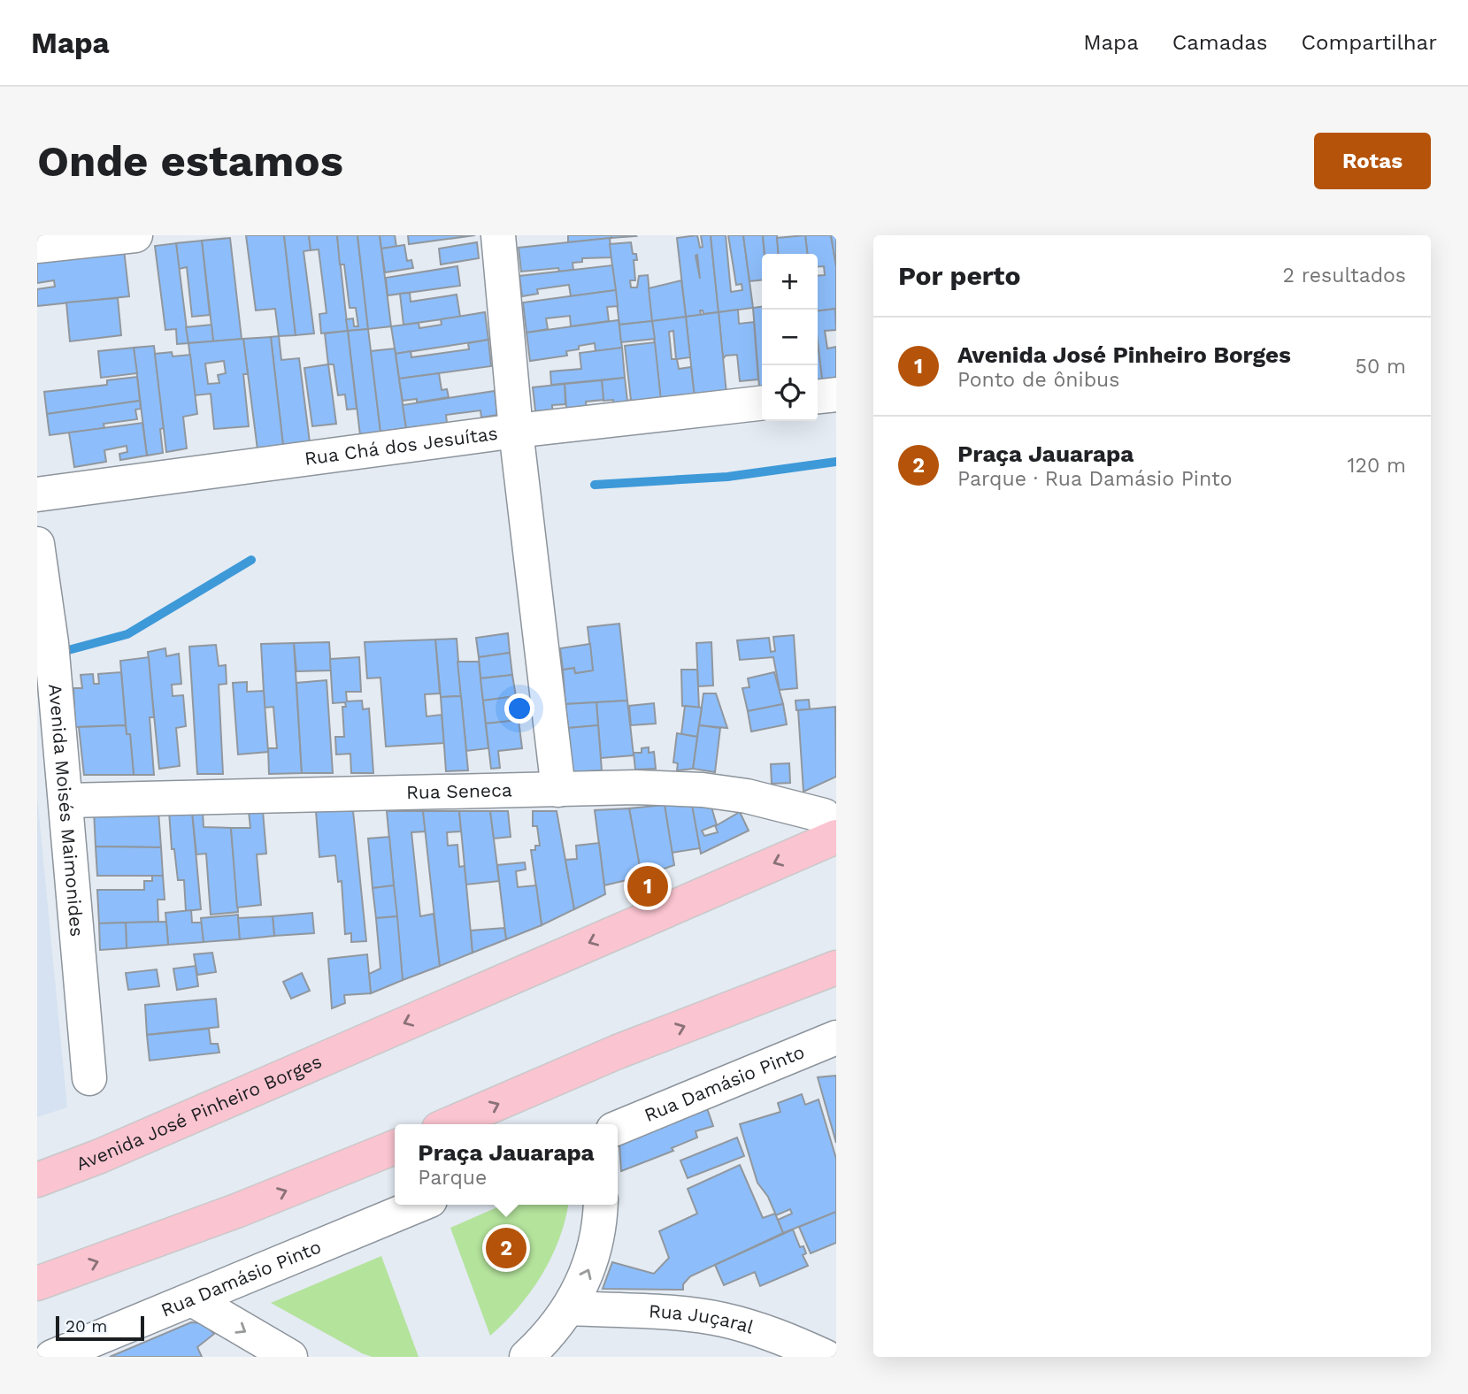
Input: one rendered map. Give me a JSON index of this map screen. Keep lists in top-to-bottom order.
{
  "streets": {
    "main road": ["Avenida José Pinheiro Borges"],
    "street": [
      "Rua Chá dos Jesuítas",
      "Rua Seneca",
      "Avenida Moisés Maimonides",
      "Rua Damásio Pinto",
      "Rua Juçaral"
    ]
  },
  "crossings": [
    ["Rua Seneca", "Avenida Moisés Maimonides"],
    ["Rua Seneca", "Avenida José Pinheiro Borges"]
  ],
  "scale_bar": "20 m",
  "page": {
    "header": "Mapa",
    "nav": ["Mapa", "Camadas", "Compartilhar"],
    "buttons": "Rotas",
    "title": "Onde estamos",
    "heading": ["Por perto", "2 resultados"],
    "map_buttons": ["+", "−"],
    "list": [
      {
        "mark": "1",
        "name": "Avenida José Pinheiro Borges",
        "note": "Ponto de ônibus",
        "value": "50 m"
      },
      {
        "mark": "2",
        "name": "Praça Jauarapa",
        "note": "Parque · Rua Damásio Pinto",
        "value": "120 m"
      }
    ],
    "pins": ["1", "2"],
    "popup": ["Praça Jauarapa", "Parque"],
    "scale": "20 m"
  }
}
